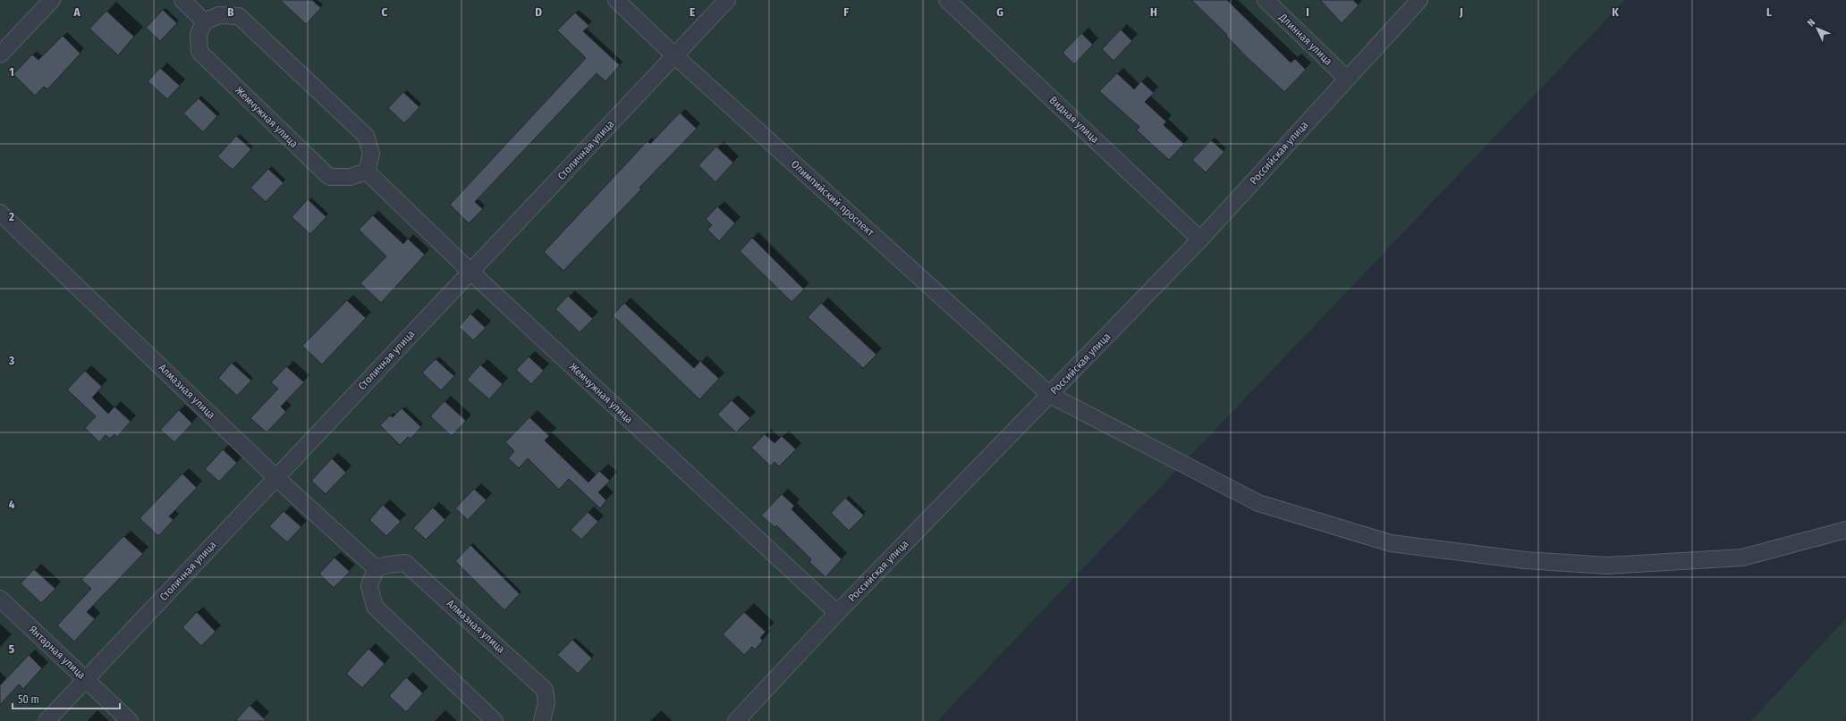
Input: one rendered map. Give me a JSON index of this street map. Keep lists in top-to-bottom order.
{
  "streets": {
    "street": [
      "Длинная улица",
      "Жемчужная улица",
      "Видная улица",
      "Столичная улица",
      "Российская улица",
      "Олимпийский проспект",
      "Алмазная улица",
      "Янтарная улица"
    ]
  },
  "crossings": [
    ["Длинная улица", "Российская улица"],
    ["Жемчужная улица", "Столичная улица"],
    ["Жемчужная улица", "Российская улица"],
    ["Видная улица", "Российская улица"],
    ["Столичная улица", "Олимпийский проспект"],
    ["Столичная улица", "Алмазная улица"],
    ["Столичная улица", "Янтарная улица"],
    ["Российская улица", "Олимпийский проспект"]
  ],
  "scale_bar": "50 m",
  "north": "top left",
  "grid": {
    "columns": [
      "A",
      "B",
      "C",
      "D",
      "E",
      "F",
      "G",
      "H",
      "I",
      "J",
      "K",
      "L"
    ],
    "rows": [
      "1",
      "2",
      "3",
      "4",
      "5"
    ]
  }
}
